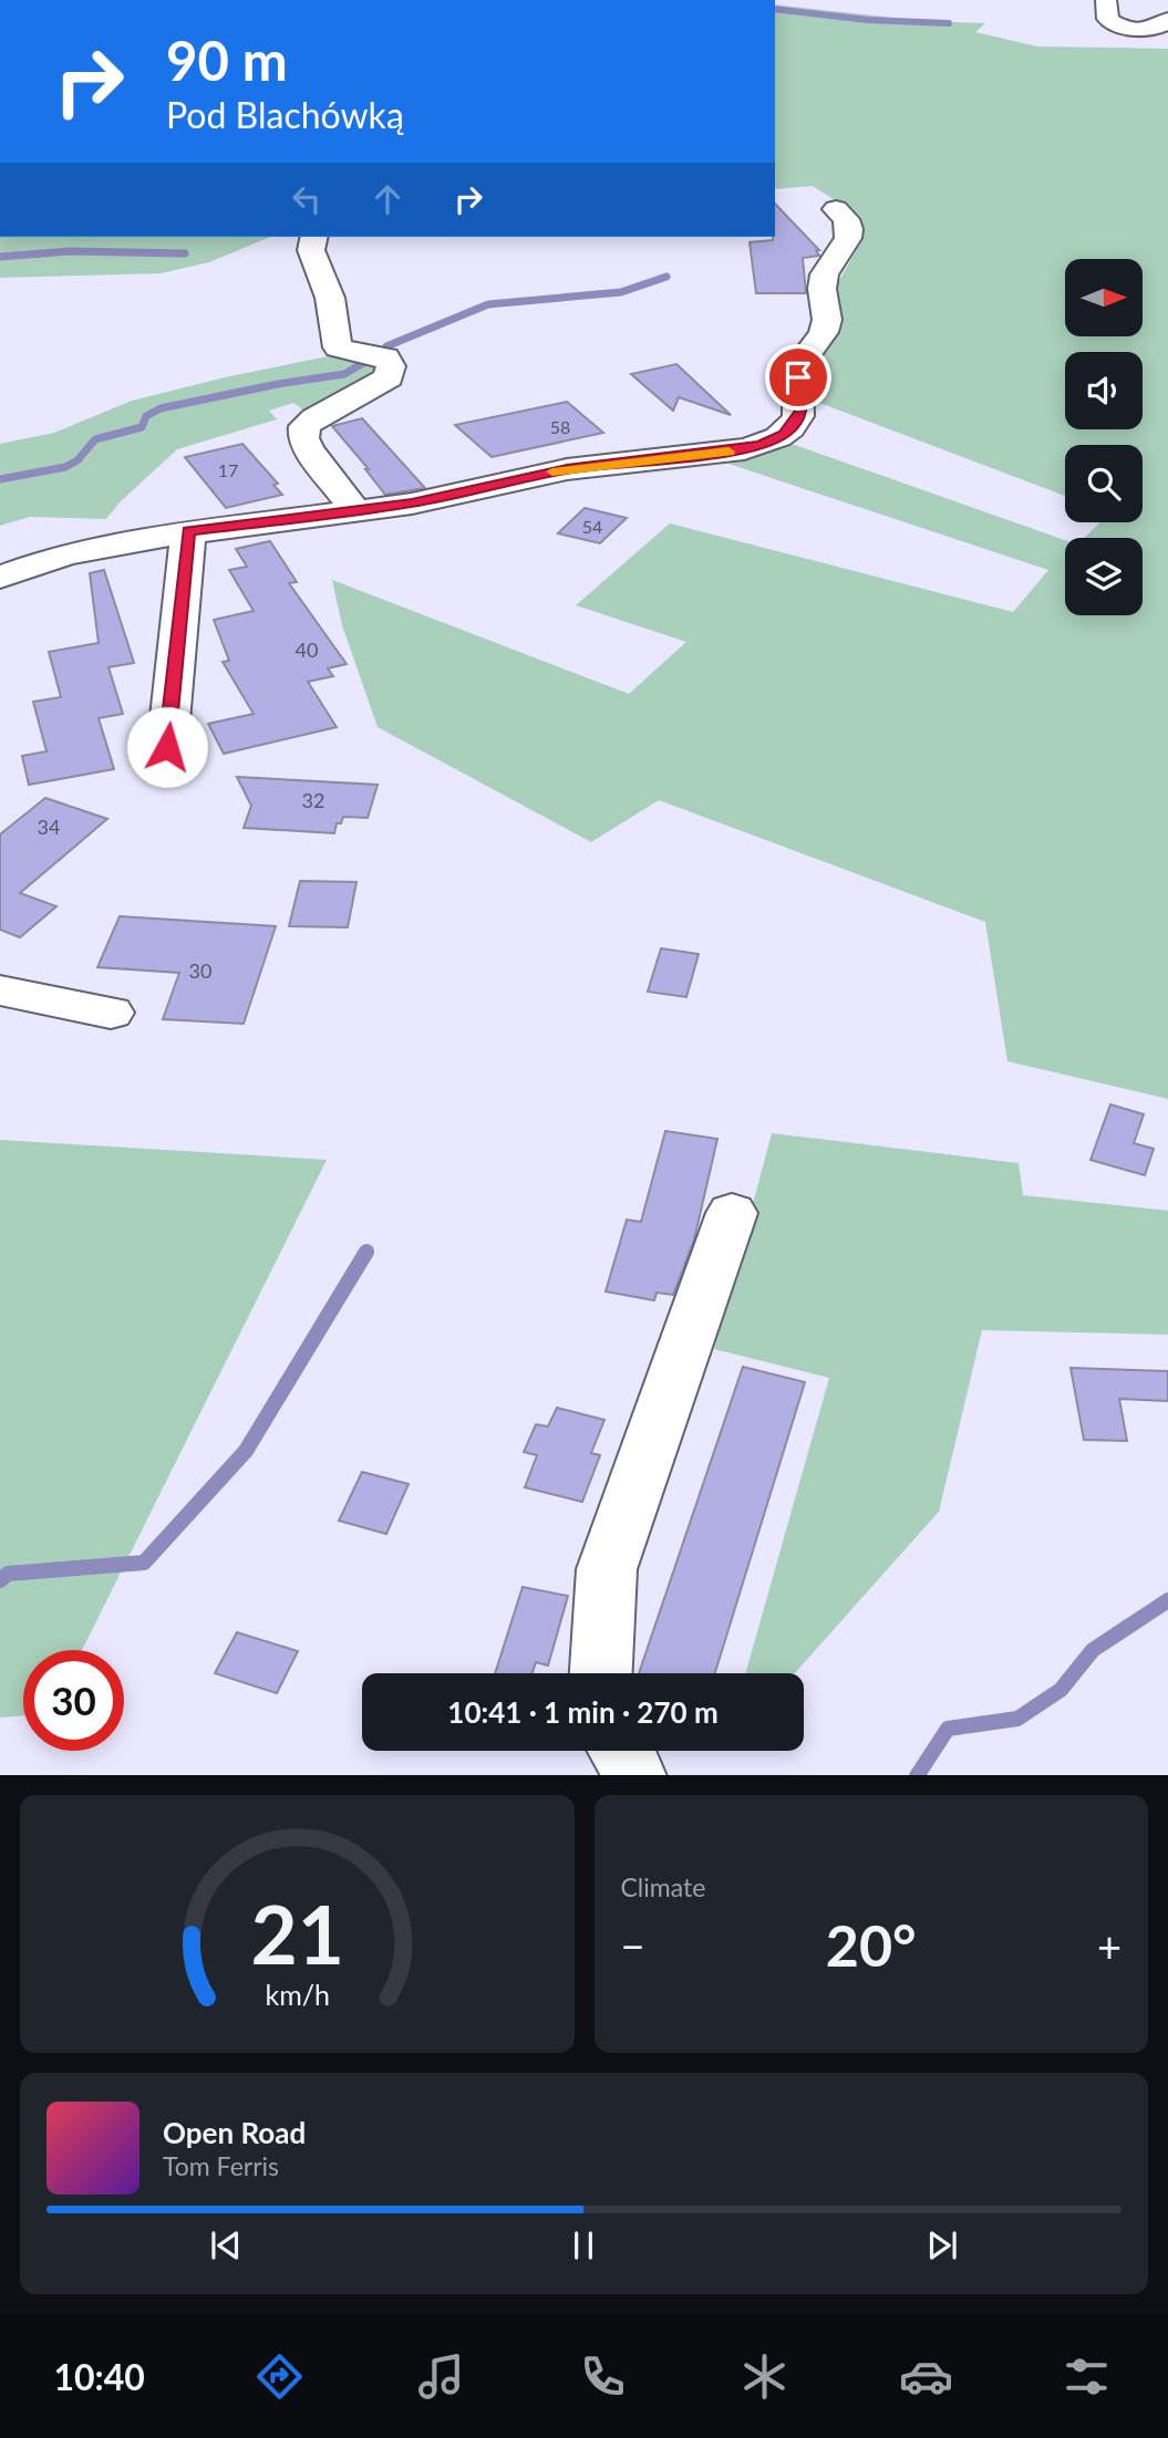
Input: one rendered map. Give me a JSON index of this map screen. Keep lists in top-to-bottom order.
{
  "house_numbers": [
    "58",
    "17",
    "54",
    "40",
    "32",
    "34",
    "30"
  ],
  "north": "right",
  "page": {
    "turn": ["90 m", "Pod Blachówką"],
    "limit": "30",
    "trip": "10:41 · 1 min · 270 m",
    "tile": "Climate",
    "heat": ["−", "20°", "+"],
    "song": ["Open Road", "Tom Ferris"],
    "tabs": "10:40",
    "gauge": ["21", "km/h"]
  }
}
